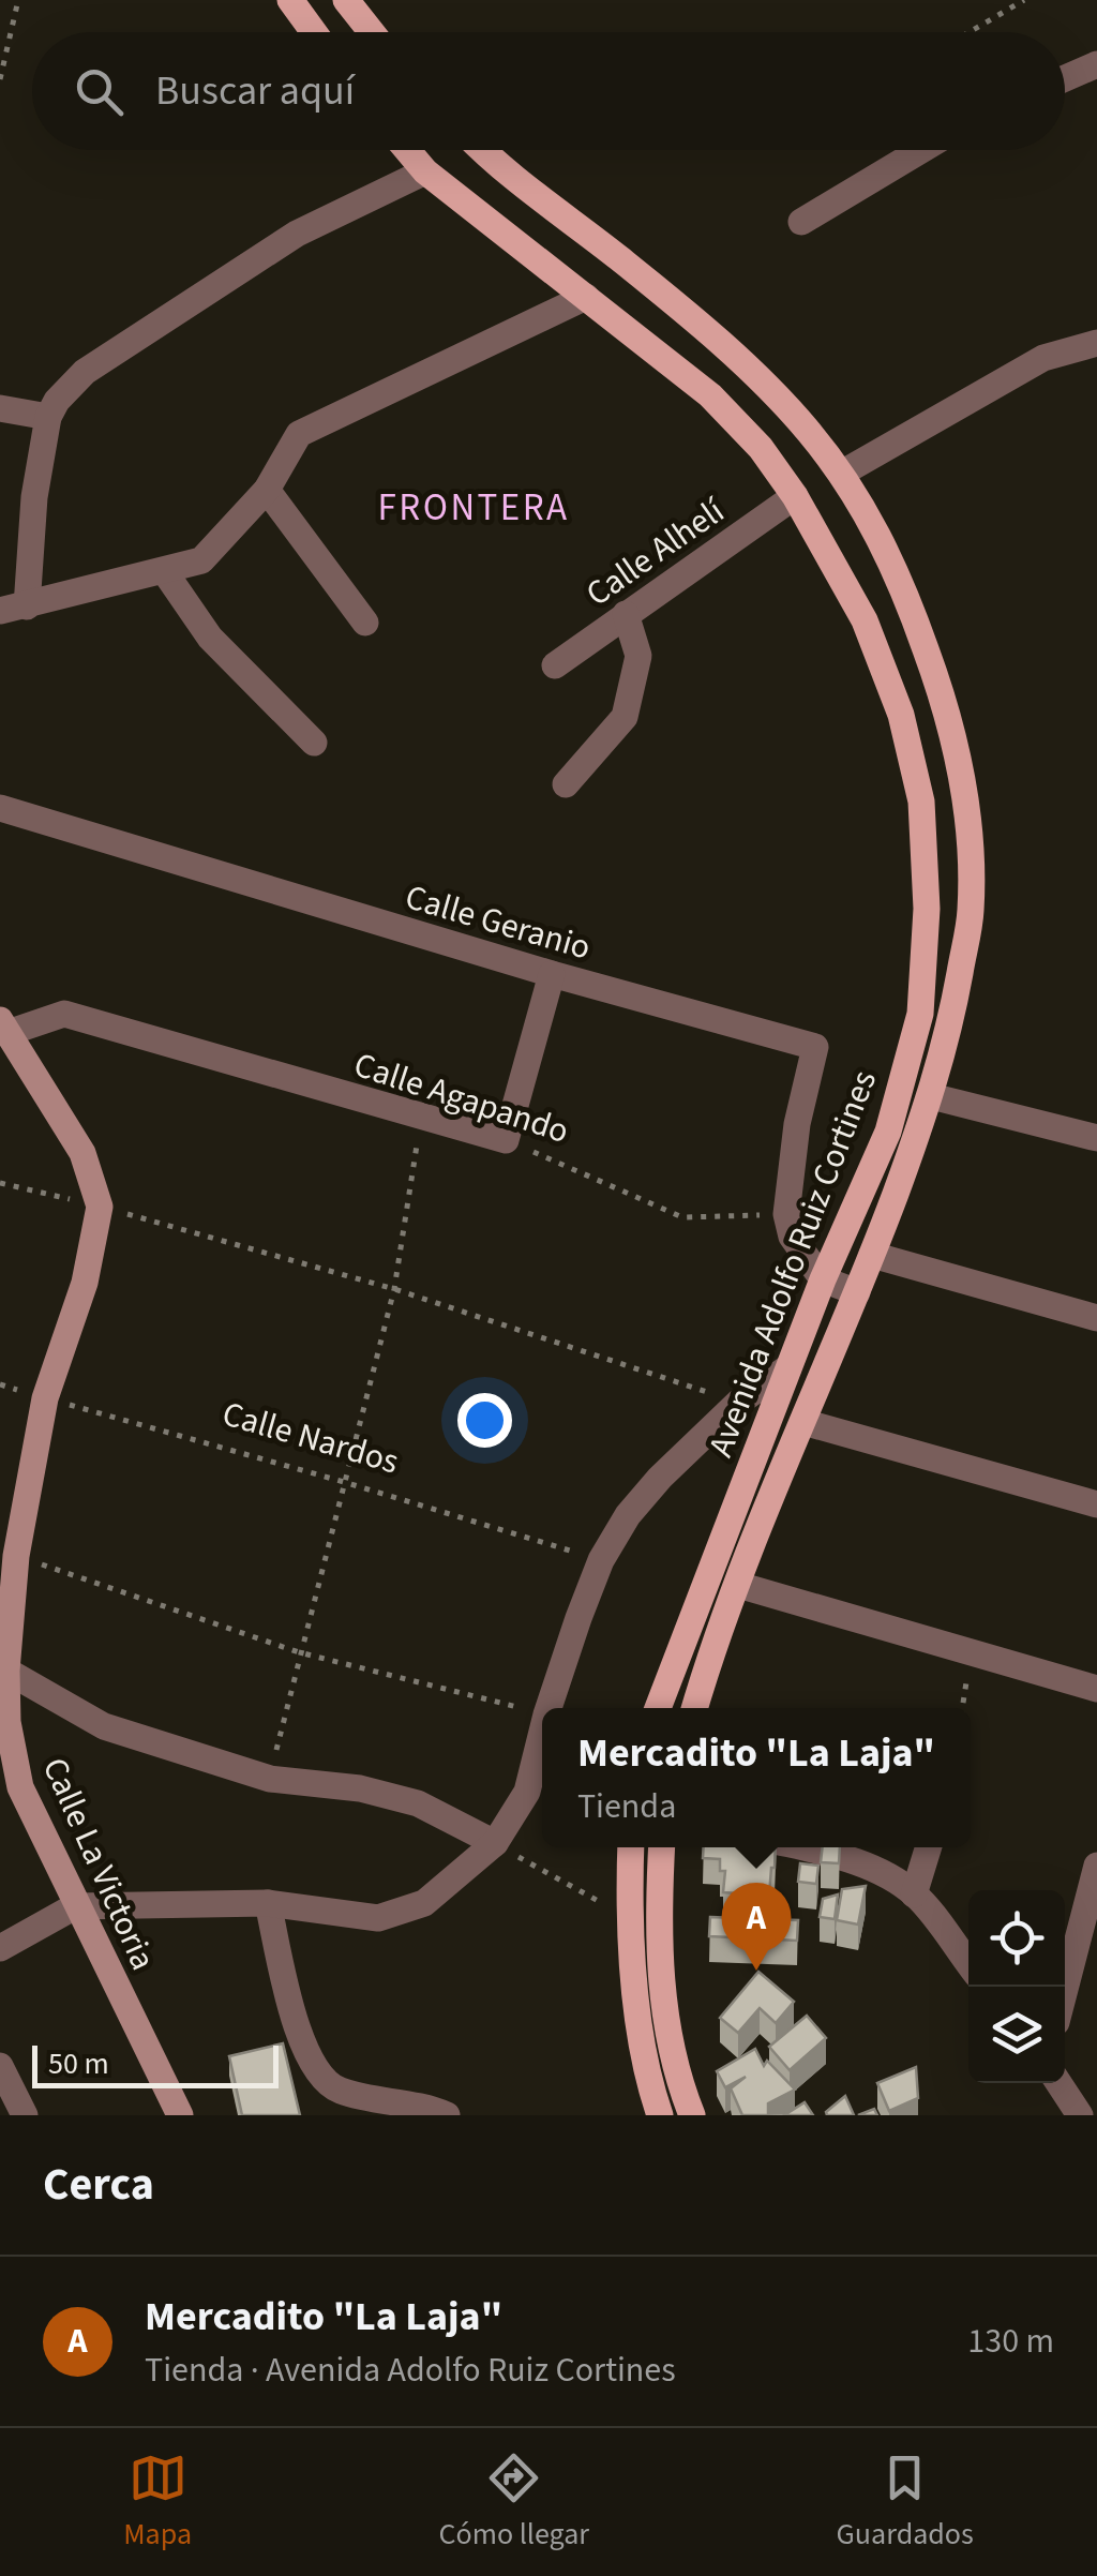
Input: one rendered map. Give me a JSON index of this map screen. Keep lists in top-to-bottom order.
{
  "streets": {
    "main road": ["Avenida Adolfo Ruiz Cortines"],
    "street": [
      "Calle Alhelí",
      "Calle Geranio",
      "Calle Agapando",
      "Calle La Victoria"
    ],
    "path": ["Calle Nardos"]
  },
  "crossings": [
    ["Calle Alhelí", "Avenida Adolfo Ruiz Cortines"],
    ["Calle Geranio", "Calle Agapando"],
    ["Calle Agapando", "Calle La Victoria"],
    ["Calle Nardos", "Calle La Victoria"]
  ],
  "districts": ["FRONTERA"],
  "scale_bar": "50 m",
  "page": {
    "search": "Buscar aquí",
    "popup": ["Mercadito \"La Laja\"", "Tienda"],
    "pins": "A",
    "scale": "50 m",
    "heading": "Cerca",
    "list": [
      {
        "mark": "A",
        "name": "Mercadito \"La Laja\"",
        "note": "Tienda · Avenida Adolfo Ruiz Cortines",
        "value": "130 m"
      }
    ],
    "nav": ["Mapa", "Cómo llegar", "Guardados"]
  }
}
